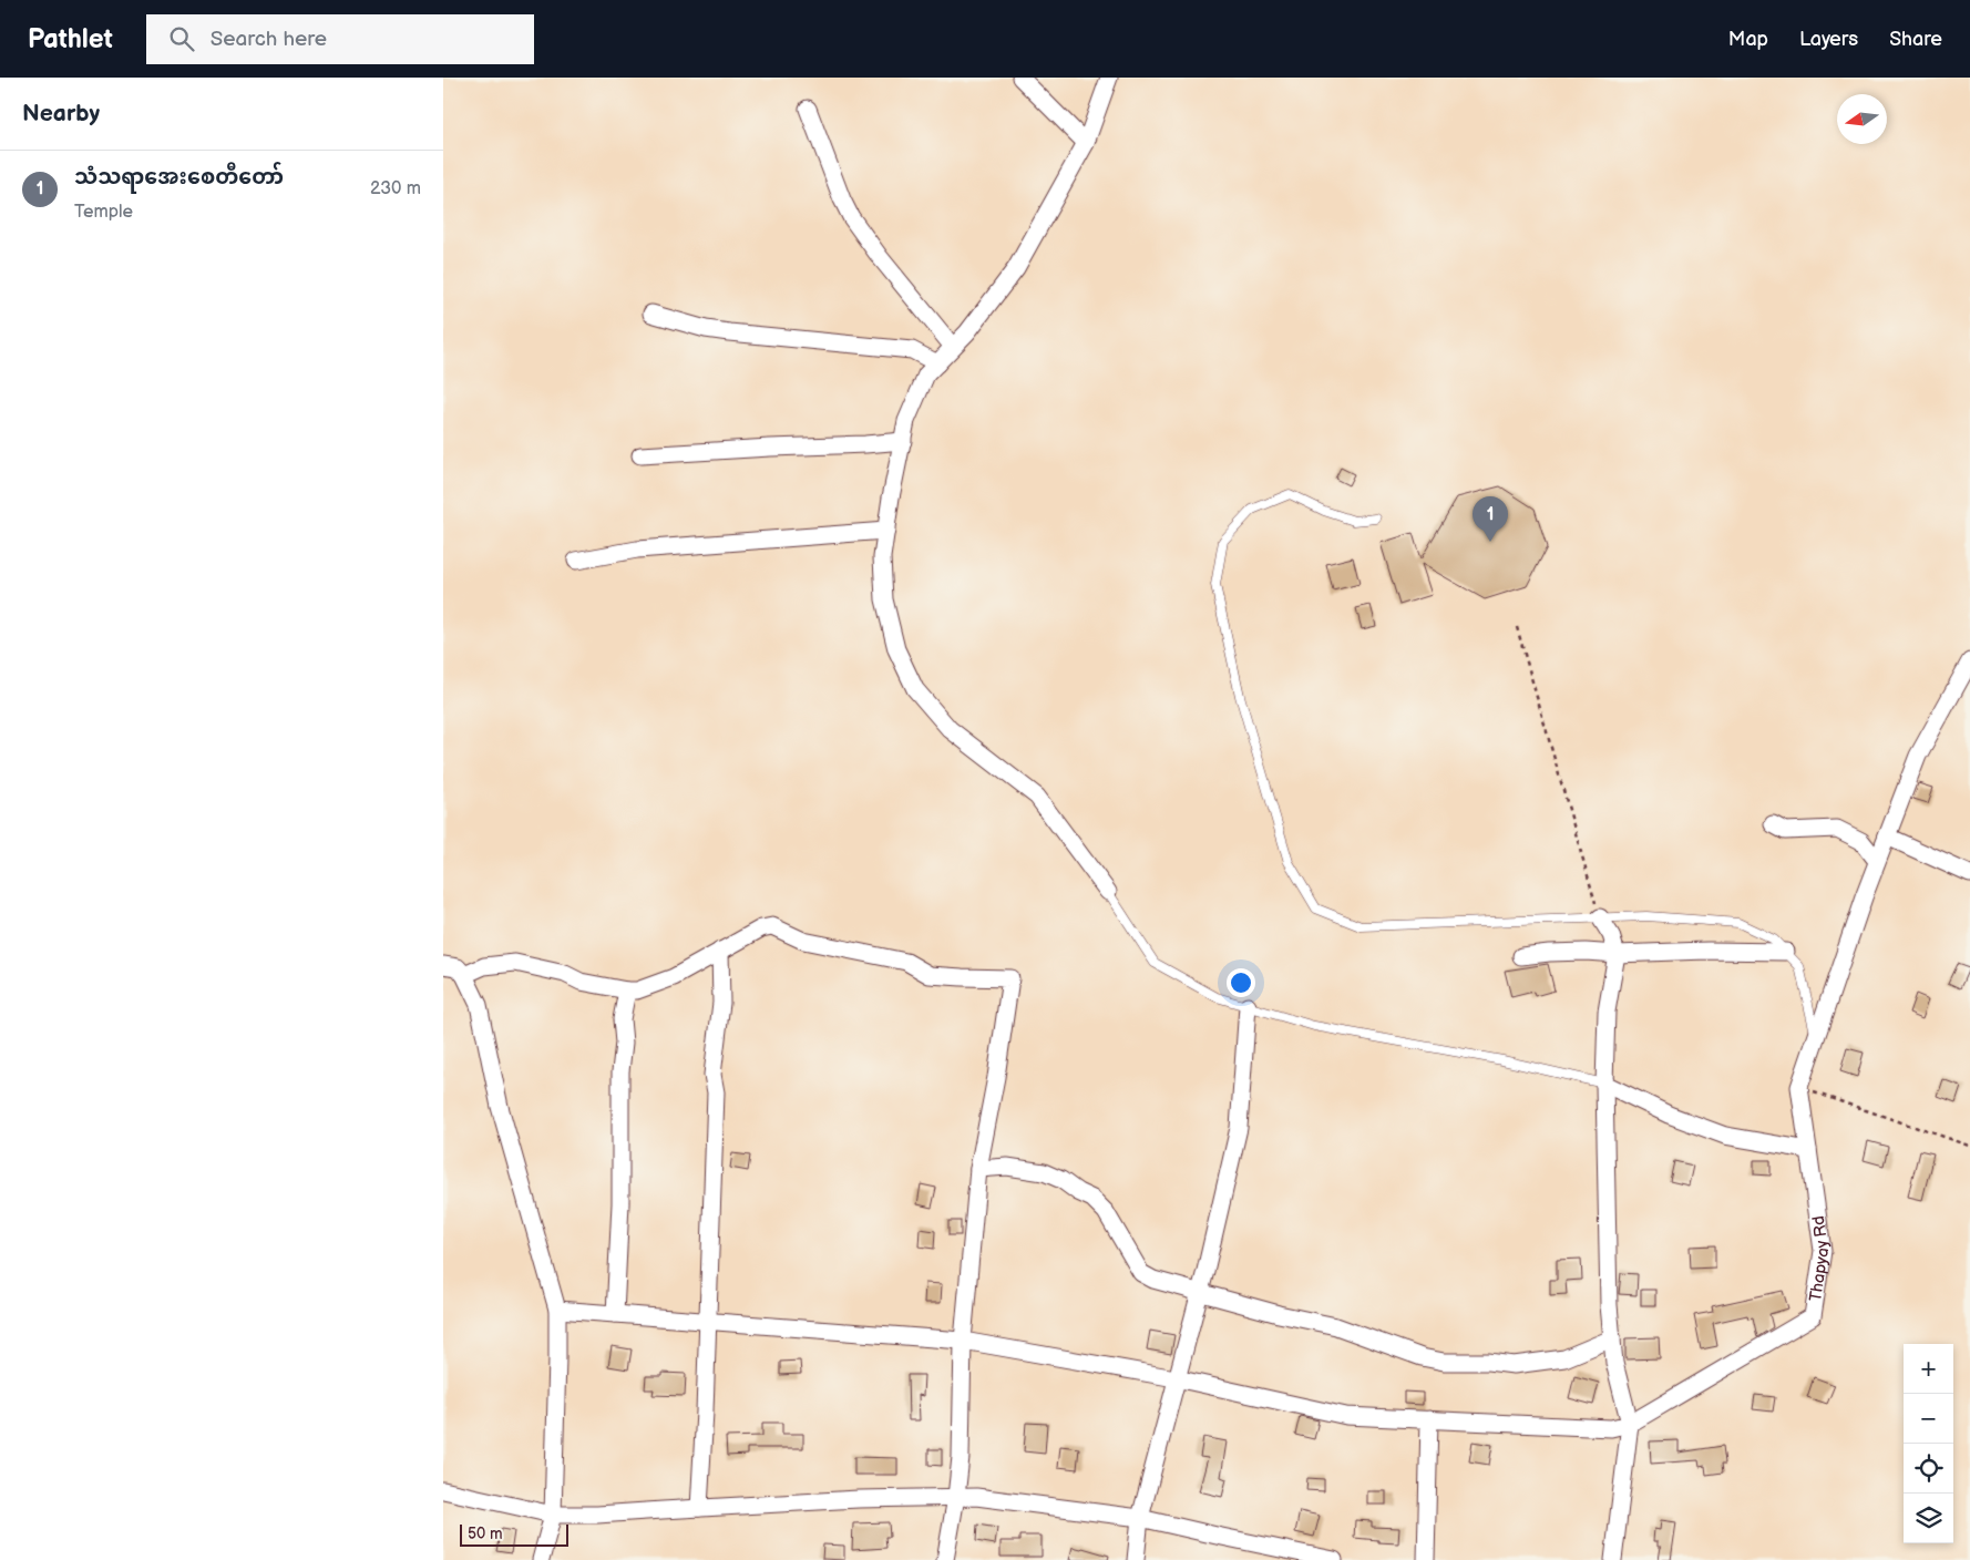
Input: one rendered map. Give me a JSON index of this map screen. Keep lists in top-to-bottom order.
{
  "streets": {
    "street": ["Thapyay Rd"]
  },
  "scale_bar": "50 m",
  "north": "left",
  "page": {
    "header": "Pathlet",
    "search": "Search here",
    "nav": ["Map", "Layers", "Share"],
    "heading": "Nearby",
    "list": [
      {
        "mark": "1",
        "name": "သံသရာအေးစေတီတော်",
        "note": "Temple",
        "value": "230 m"
      }
    ],
    "pins": "1",
    "map_buttons": ["+", "−"],
    "scale": "50 m"
  }
}
